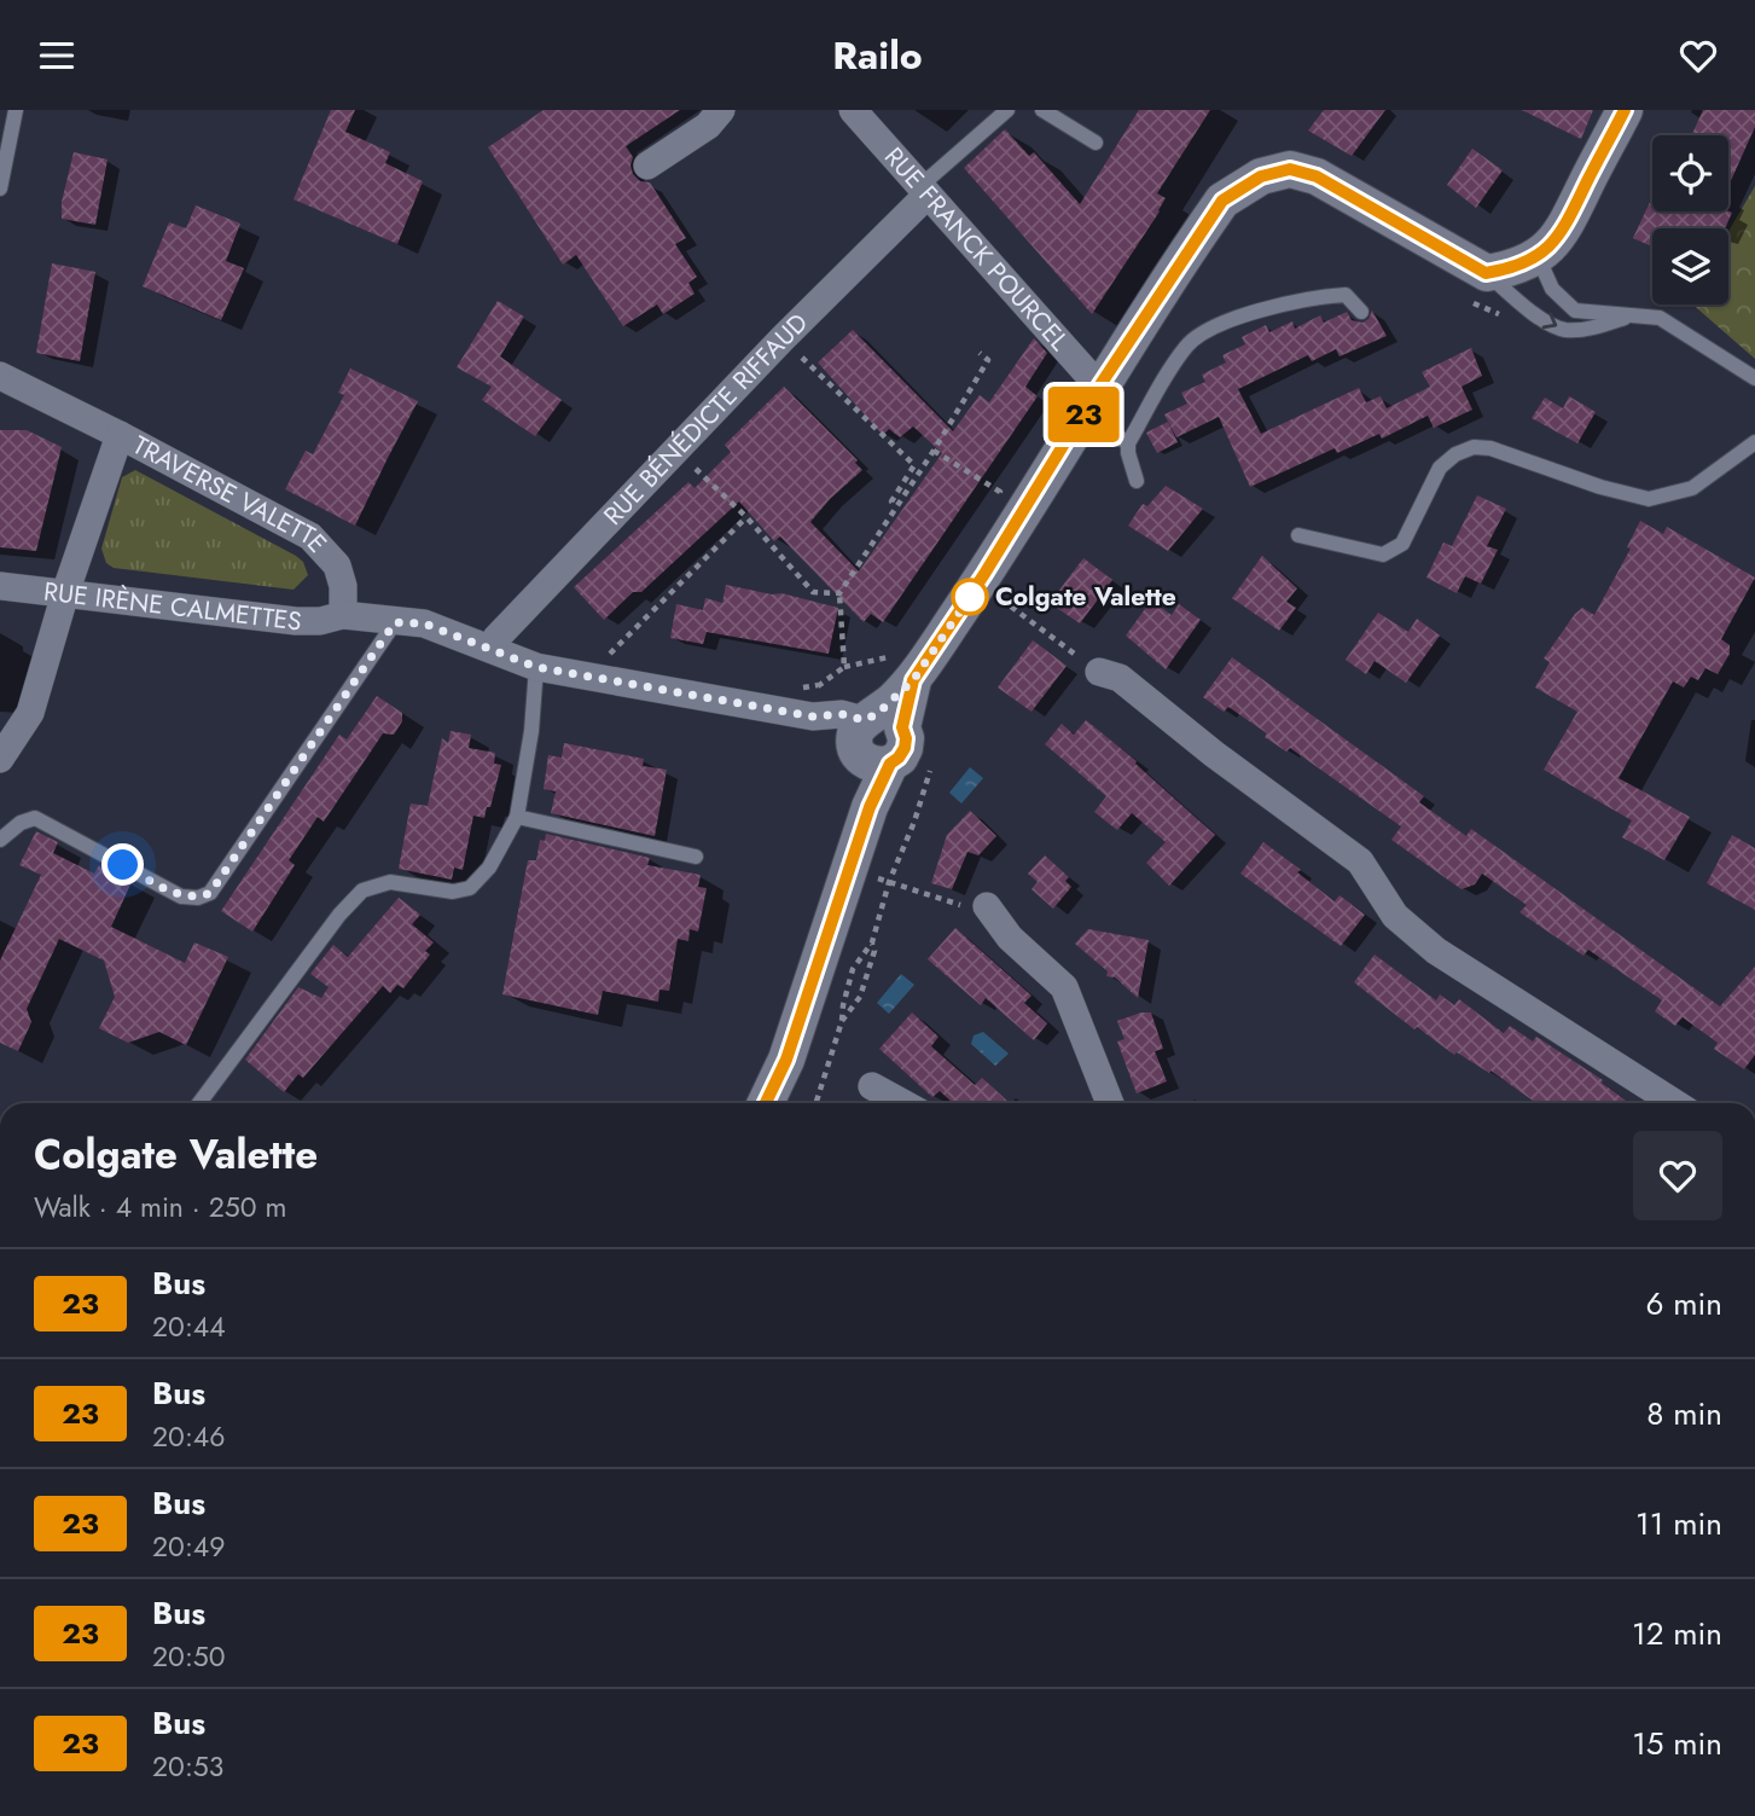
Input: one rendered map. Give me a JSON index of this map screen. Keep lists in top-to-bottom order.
{
  "streets": {
    "street": [
      "RUE FRANCK POURCEL",
      "RUE BÉNÉDICTE RIFFAUD",
      "TRAVERSE VALETTE",
      "RUE IRÈNE CALMETTES"
    ]
  },
  "crossings": [
    ["RUE FRANCK POURCEL", "RUE BÉNÉDICTE RIFFAUD"],
    ["TRAVERSE VALETTE", "RUE IRÈNE CALMETTES"]
  ],
  "places": ["Colgate Valette"],
  "lines": ["bus line 23"],
  "page": {
    "header": "Railo",
    "on_map": "23",
    "heading": ["Colgate Valette", "Walk · 4 min · 250 m"],
    "list": [
      {
        "mark": "23",
        "name": "Bus",
        "note": "20:44",
        "value": "6 min"
      },
      {
        "mark": "23",
        "name": "Bus",
        "note": "20:46",
        "value": "8 min"
      },
      {
        "mark": "23",
        "name": "Bus",
        "note": "20:49",
        "value": "11 min"
      },
      {
        "mark": "23",
        "name": "Bus",
        "note": "20:50",
        "value": "12 min"
      },
      {
        "mark": "23",
        "name": "Bus",
        "note": "20:53",
        "value": "15 min"
      }
    ]
  }
}
